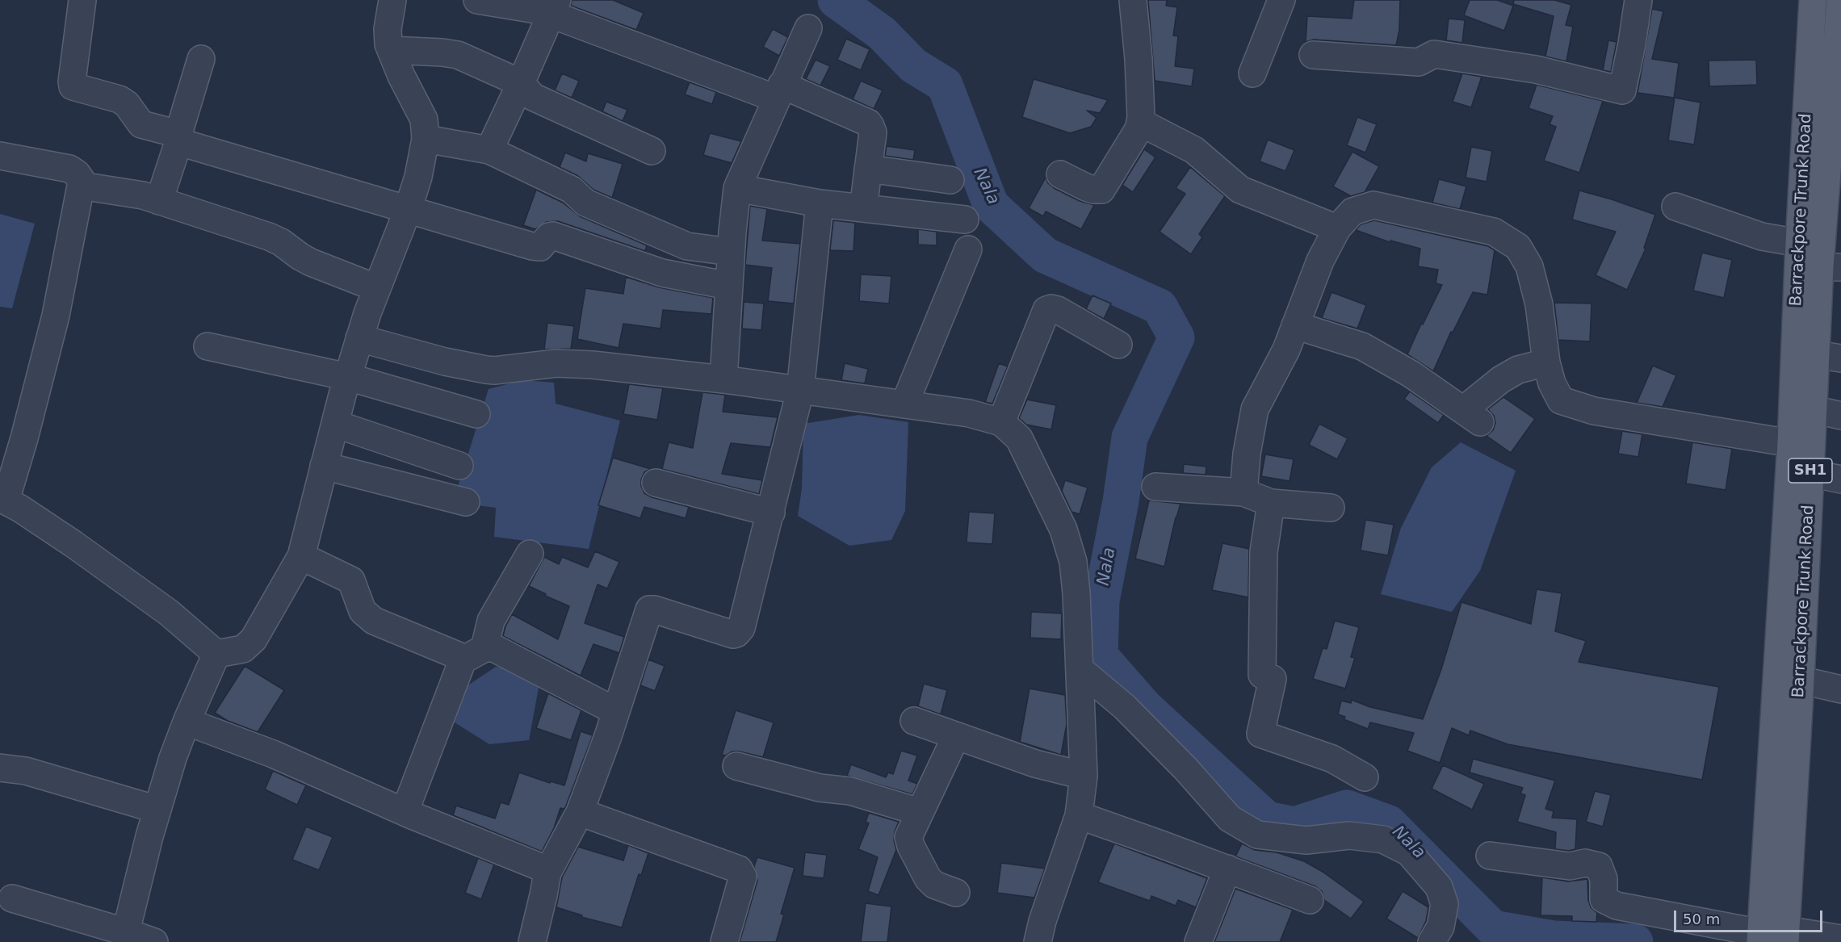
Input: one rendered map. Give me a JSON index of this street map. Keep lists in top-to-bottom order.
{
  "streets": {
    "main road": ["Barrackpore Trunk Road", "SH1"]
  },
  "water": ["Nala"],
  "scale_bar": "50 m"
}
